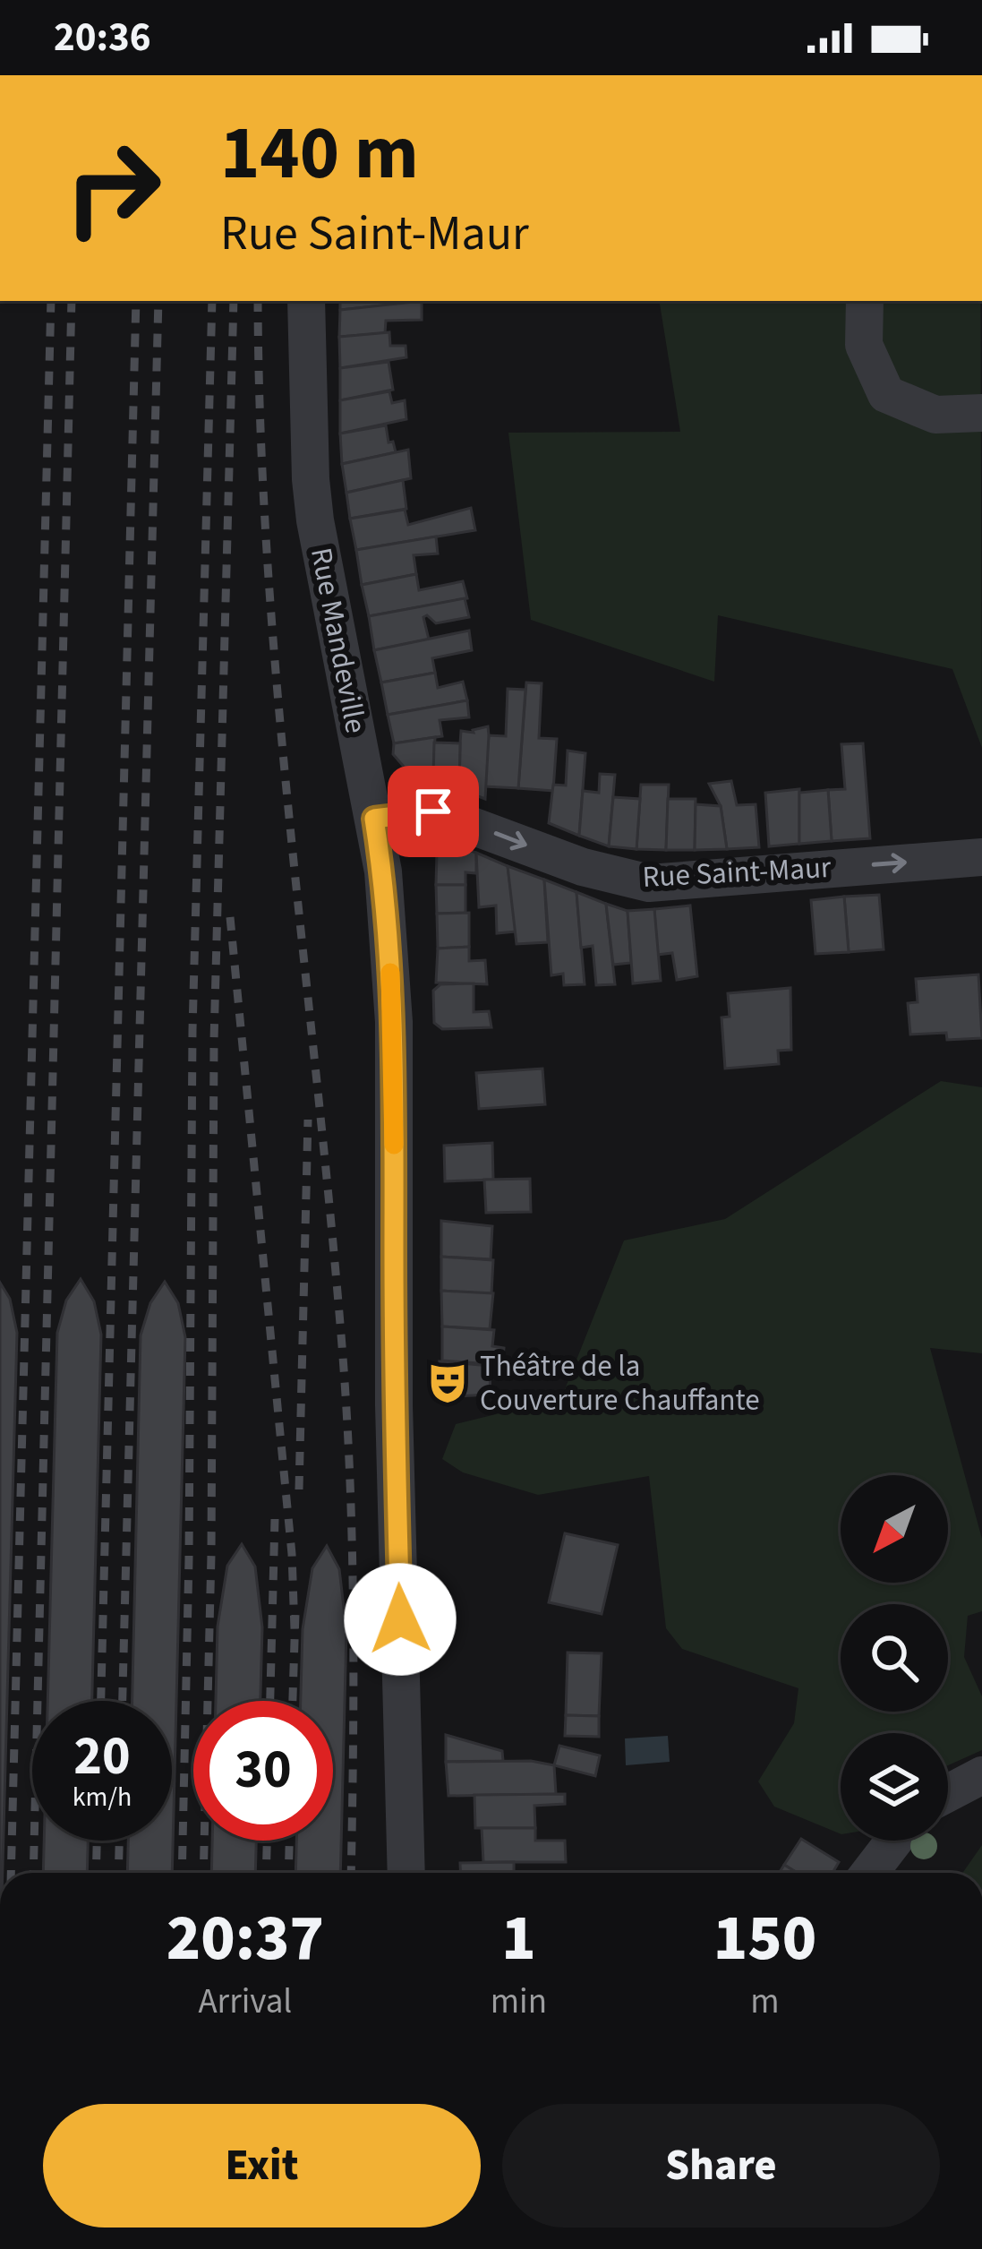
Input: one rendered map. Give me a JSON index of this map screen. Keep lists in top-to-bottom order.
{
  "streets": {
    "street": ["Rue Mandeville", "Rue Saint-Maur"]
  },
  "crossings": [
    ["Rue Mandeville", "Rue Saint-Maur"]
  ],
  "one_way": ["Rue Saint-Maur"],
  "places": {
    "theatre": ["Théâtre de la Couverture Chauffante"]
  },
  "north": "bottom left",
  "page": {
    "status": "20:36",
    "turn": ["140 m", "Rue Saint-Maur"],
    "speed": "20 km/h",
    "limit": "30",
    "eta": [
      "20:37",
      "Arrival",
      "1",
      "min",
      "150",
      "m"
    ],
    "buttons": ["Exit", "Share"]
  }
}
